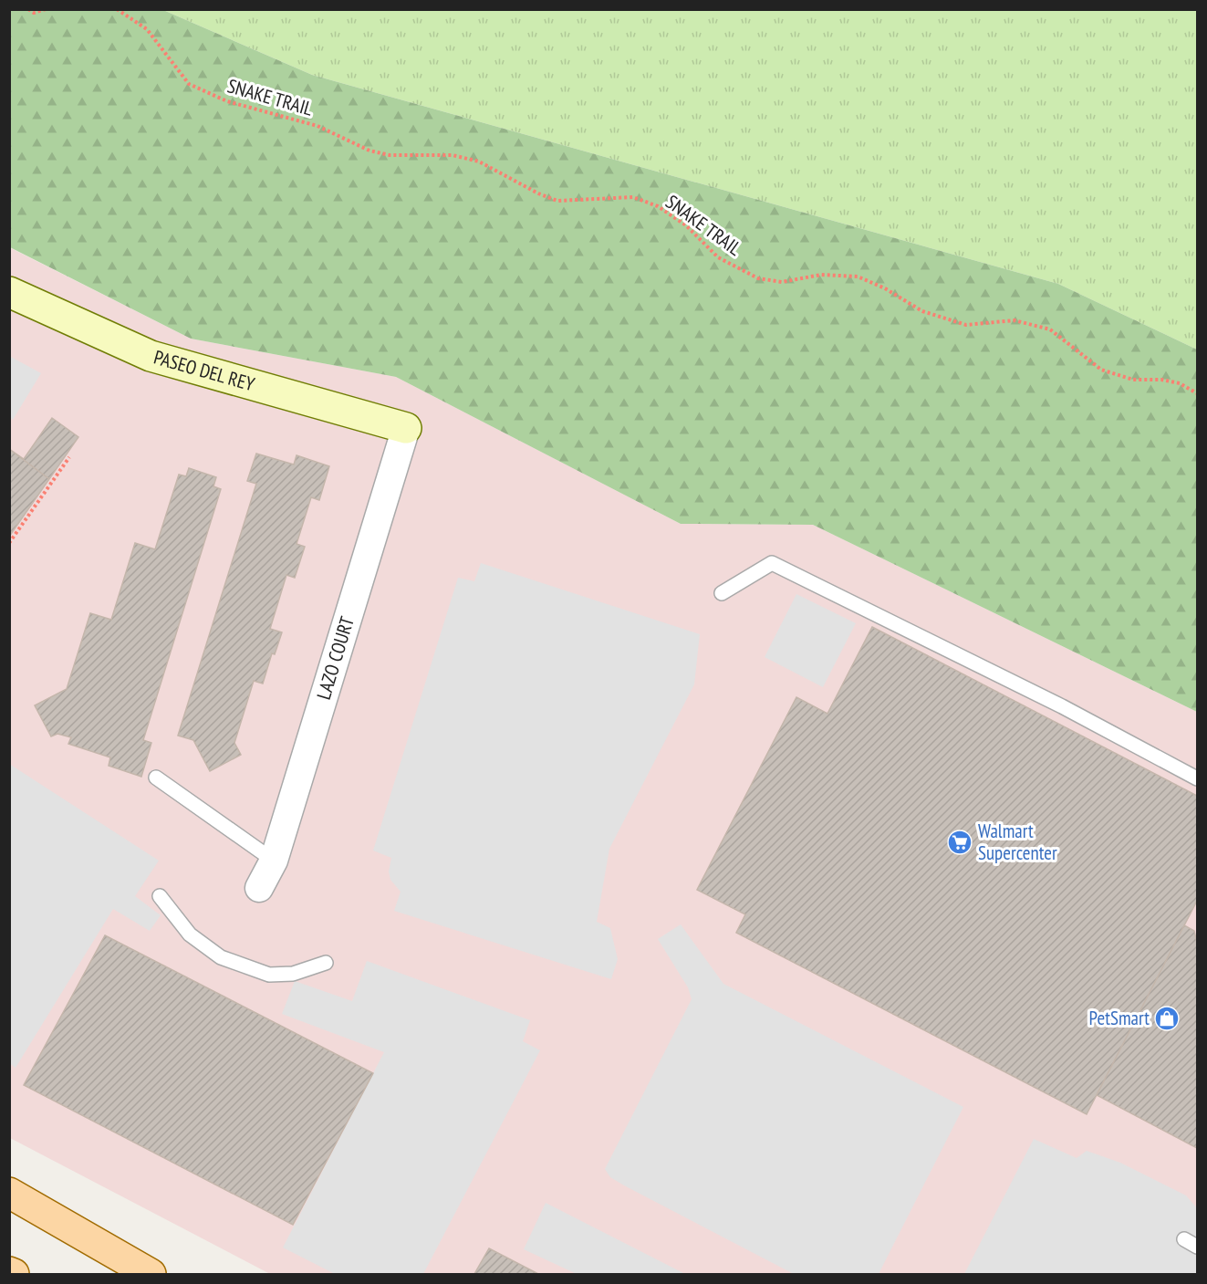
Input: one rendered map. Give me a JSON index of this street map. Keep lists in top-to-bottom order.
{
  "streets": {
    "street": ["PASEO DEL REY", "LAZO COURT"],
    "path": ["SNAKE TRAIL"]
  },
  "crossings": [
    ["PASEO DEL REY", "LAZO COURT"]
  ],
  "places": {
    "supermarket": ["Walmart Supercenter"],
    "shop": ["PetSmart"]
  }
}
